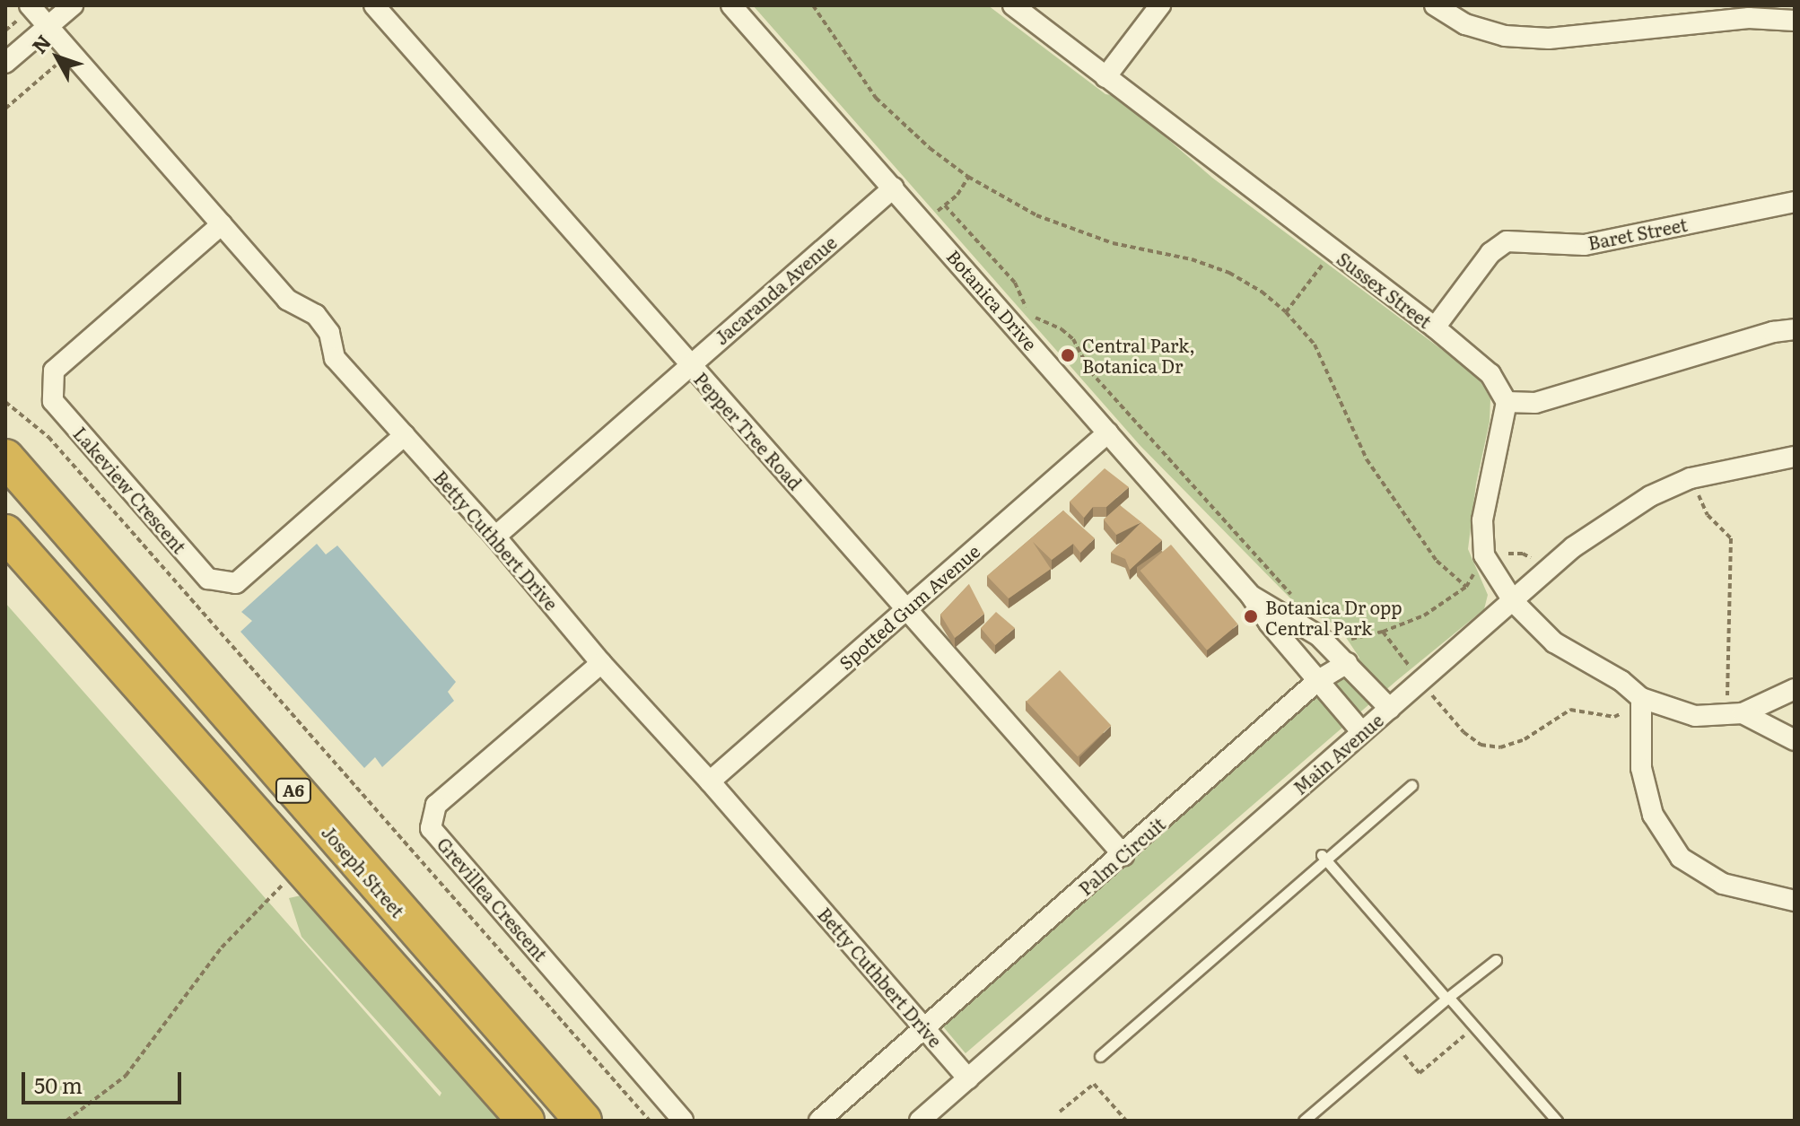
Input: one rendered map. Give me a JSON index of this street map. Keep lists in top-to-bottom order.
{
  "streets": {
    "highway": ["A6", "Joseph Street"],
    "street": [
      "Baret Street",
      "Jacaranda Avenue",
      "Sussex Street",
      "Botanica Drive",
      "Pepper Tree Road",
      "Lakeview Crescent",
      "Betty Cuthbert Drive",
      "Spotted Gum Avenue",
      "Main Avenue",
      "Palm Circuit",
      "Grevillea Crescent"
    ]
  },
  "crossings": [
    ["Baret Street", "Sussex Street"],
    ["Jacaranda Avenue", "Botanica Drive"],
    ["Jacaranda Avenue", "Pepper Tree Road"],
    ["Jacaranda Avenue", "Betty Cuthbert Drive"],
    ["Botanica Drive", "Spotted Gum Avenue"],
    ["Botanica Drive", "Main Avenue"],
    ["Botanica Drive", "Palm Circuit"],
    ["Pepper Tree Road", "Spotted Gum Avenue"],
    ["Pepper Tree Road", "Palm Circuit"],
    ["Lakeview Crescent", "Betty Cuthbert Drive"],
    ["Betty Cuthbert Drive", "Spotted Gum Avenue"],
    ["Betty Cuthbert Drive", "Main Avenue"],
    ["Betty Cuthbert Drive", "Palm Circuit"],
    ["Betty Cuthbert Drive", "Grevillea Crescent"]
  ],
  "places": ["Central Park, Botanica Dr", "Botanica Dr opp Central Park"],
  "scale_bar": "50 m",
  "north": "top left"
}
